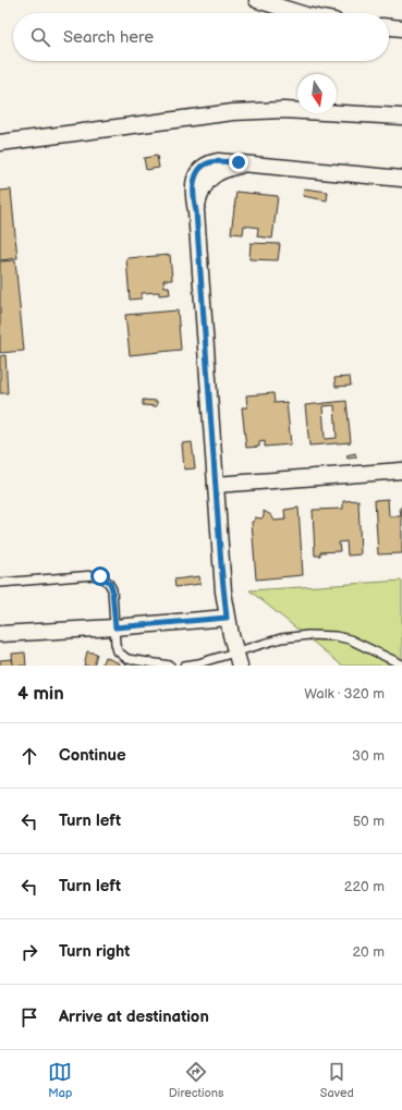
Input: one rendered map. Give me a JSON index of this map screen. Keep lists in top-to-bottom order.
{
  "north": "bottom",
  "page": {
    "search": "Search here",
    "heading": ["4 min", "Walk · 320 m"],
    "list": [
      ["Continue", "30 m"],
      ["Turn left", "50 m"],
      ["Turn left", "220 m"],
      ["Turn right", "20 m"],
      "Arrive at destination"
    ],
    "nav": ["Map", "Directions", "Saved"]
  }
}
